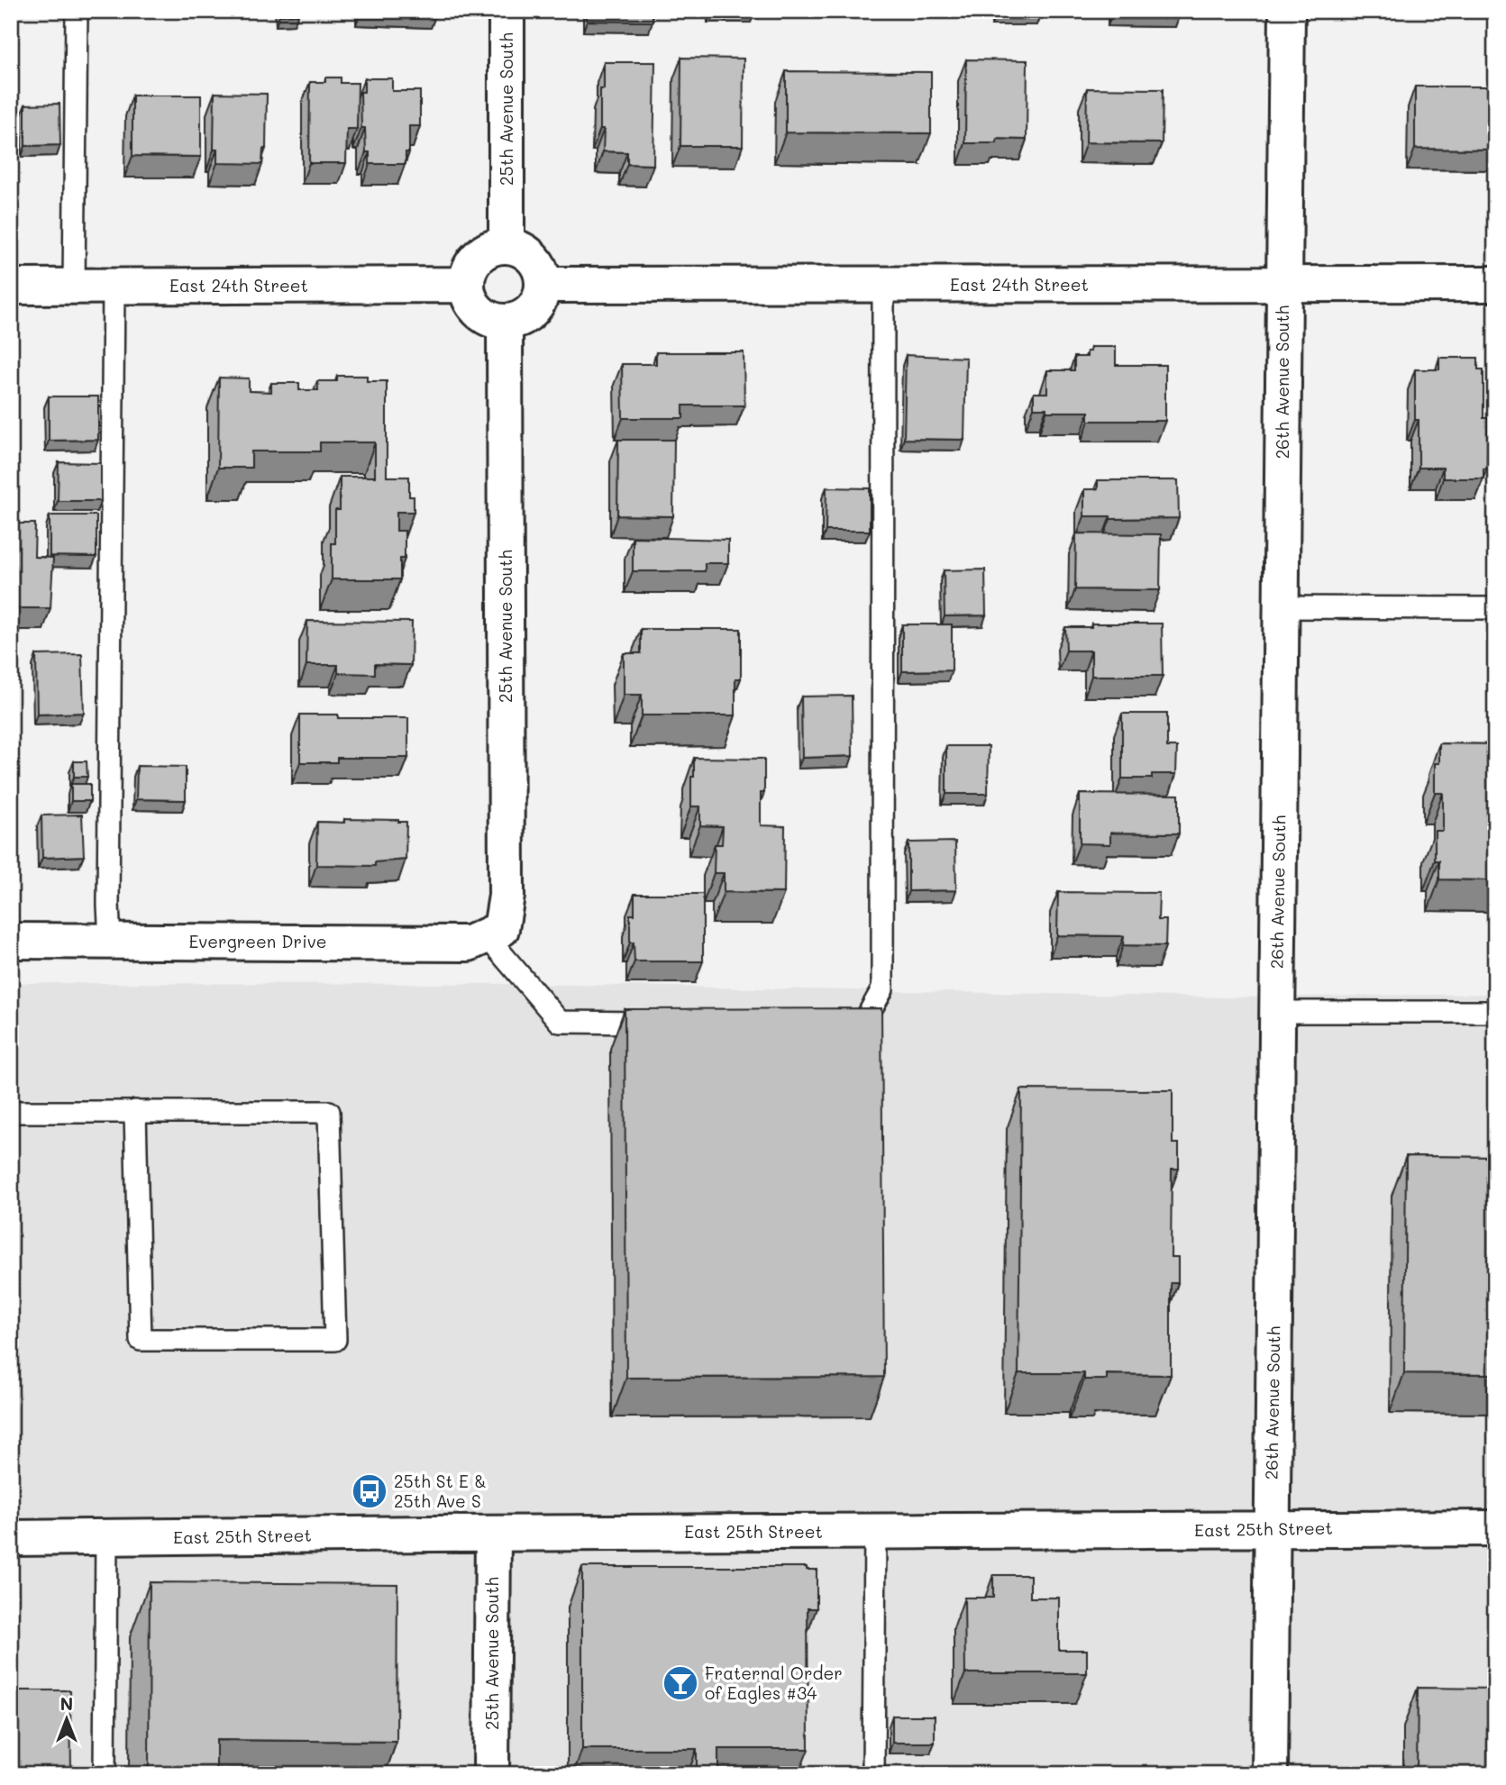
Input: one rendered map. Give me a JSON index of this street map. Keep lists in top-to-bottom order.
{
  "streets": {
    "street": [
      "25th Avenue South",
      "East 24th Street",
      "26th Avenue South",
      "Evergreen Drive",
      "East 25th Street"
    ]
  },
  "crossings": [
    ["25th Avenue South", "East 24th Street"],
    ["25th Avenue South", "Evergreen Drive"],
    ["25th Avenue South", "East 25th Street"],
    ["East 24th Street", "26th Avenue South"],
    ["26th Avenue South", "East 25th Street"]
  ],
  "places": {
    "bus stop": ["25th St E & 25th Ave S"],
    "bar": ["Fraternal Order of Eagles #34"]
  },
  "north": "top"
}
